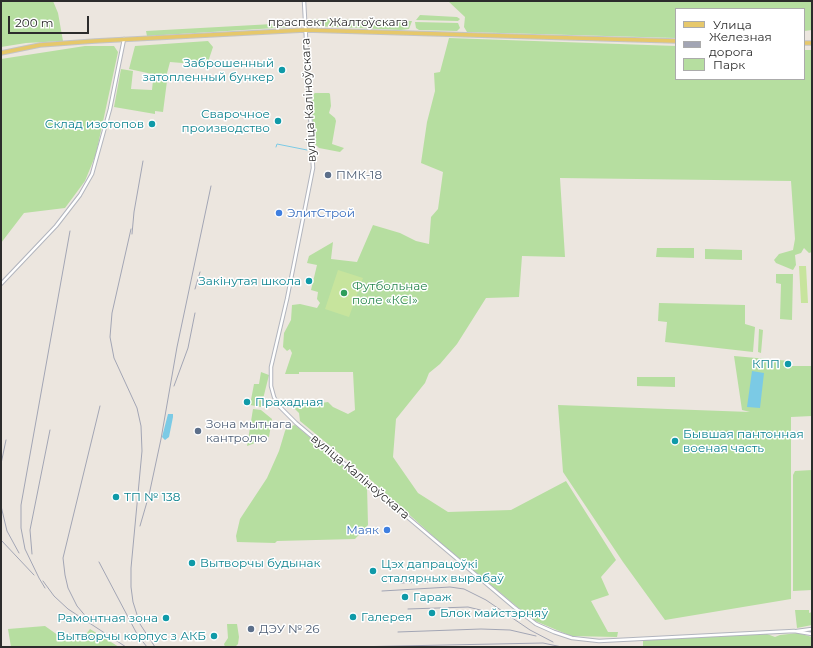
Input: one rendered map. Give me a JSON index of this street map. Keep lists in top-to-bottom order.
{
  "streets": {
    "main road": ["праспект Жалтоўскага"],
    "street": ["вуліца Каліноўскага"]
  },
  "crossings": [
    ["праспект Жалтоўскага", "вуліца Каліноўскага"]
  ],
  "places": [
    "Заброшенный затопленный бункер",
    "Сварочное производство",
    "Склад изотопов",
    "ПМК-18",
    "ЭлитСтрой",
    "Закінутая школа",
    "Футбольнае поле «КСІ»",
    "КПП",
    "Прахадная",
    "Зона мытнага кантролю",
    "Бывшая пантонная военая часть",
    "ТП № 138",
    "Маяк",
    "Вытворчы будынак",
    "Цэх дапрацоўкі сталярных вырабаў",
    "Гараж",
    "Блок майстэрняў",
    "Галерея",
    "Рамонтная зона",
    "ДЭУ № 26",
    "Вытворчы корпус з АКБ"
  ],
  "legend": ["Улица", "Железная дорога", "Парк"],
  "scale_bar": "200 m"
}
